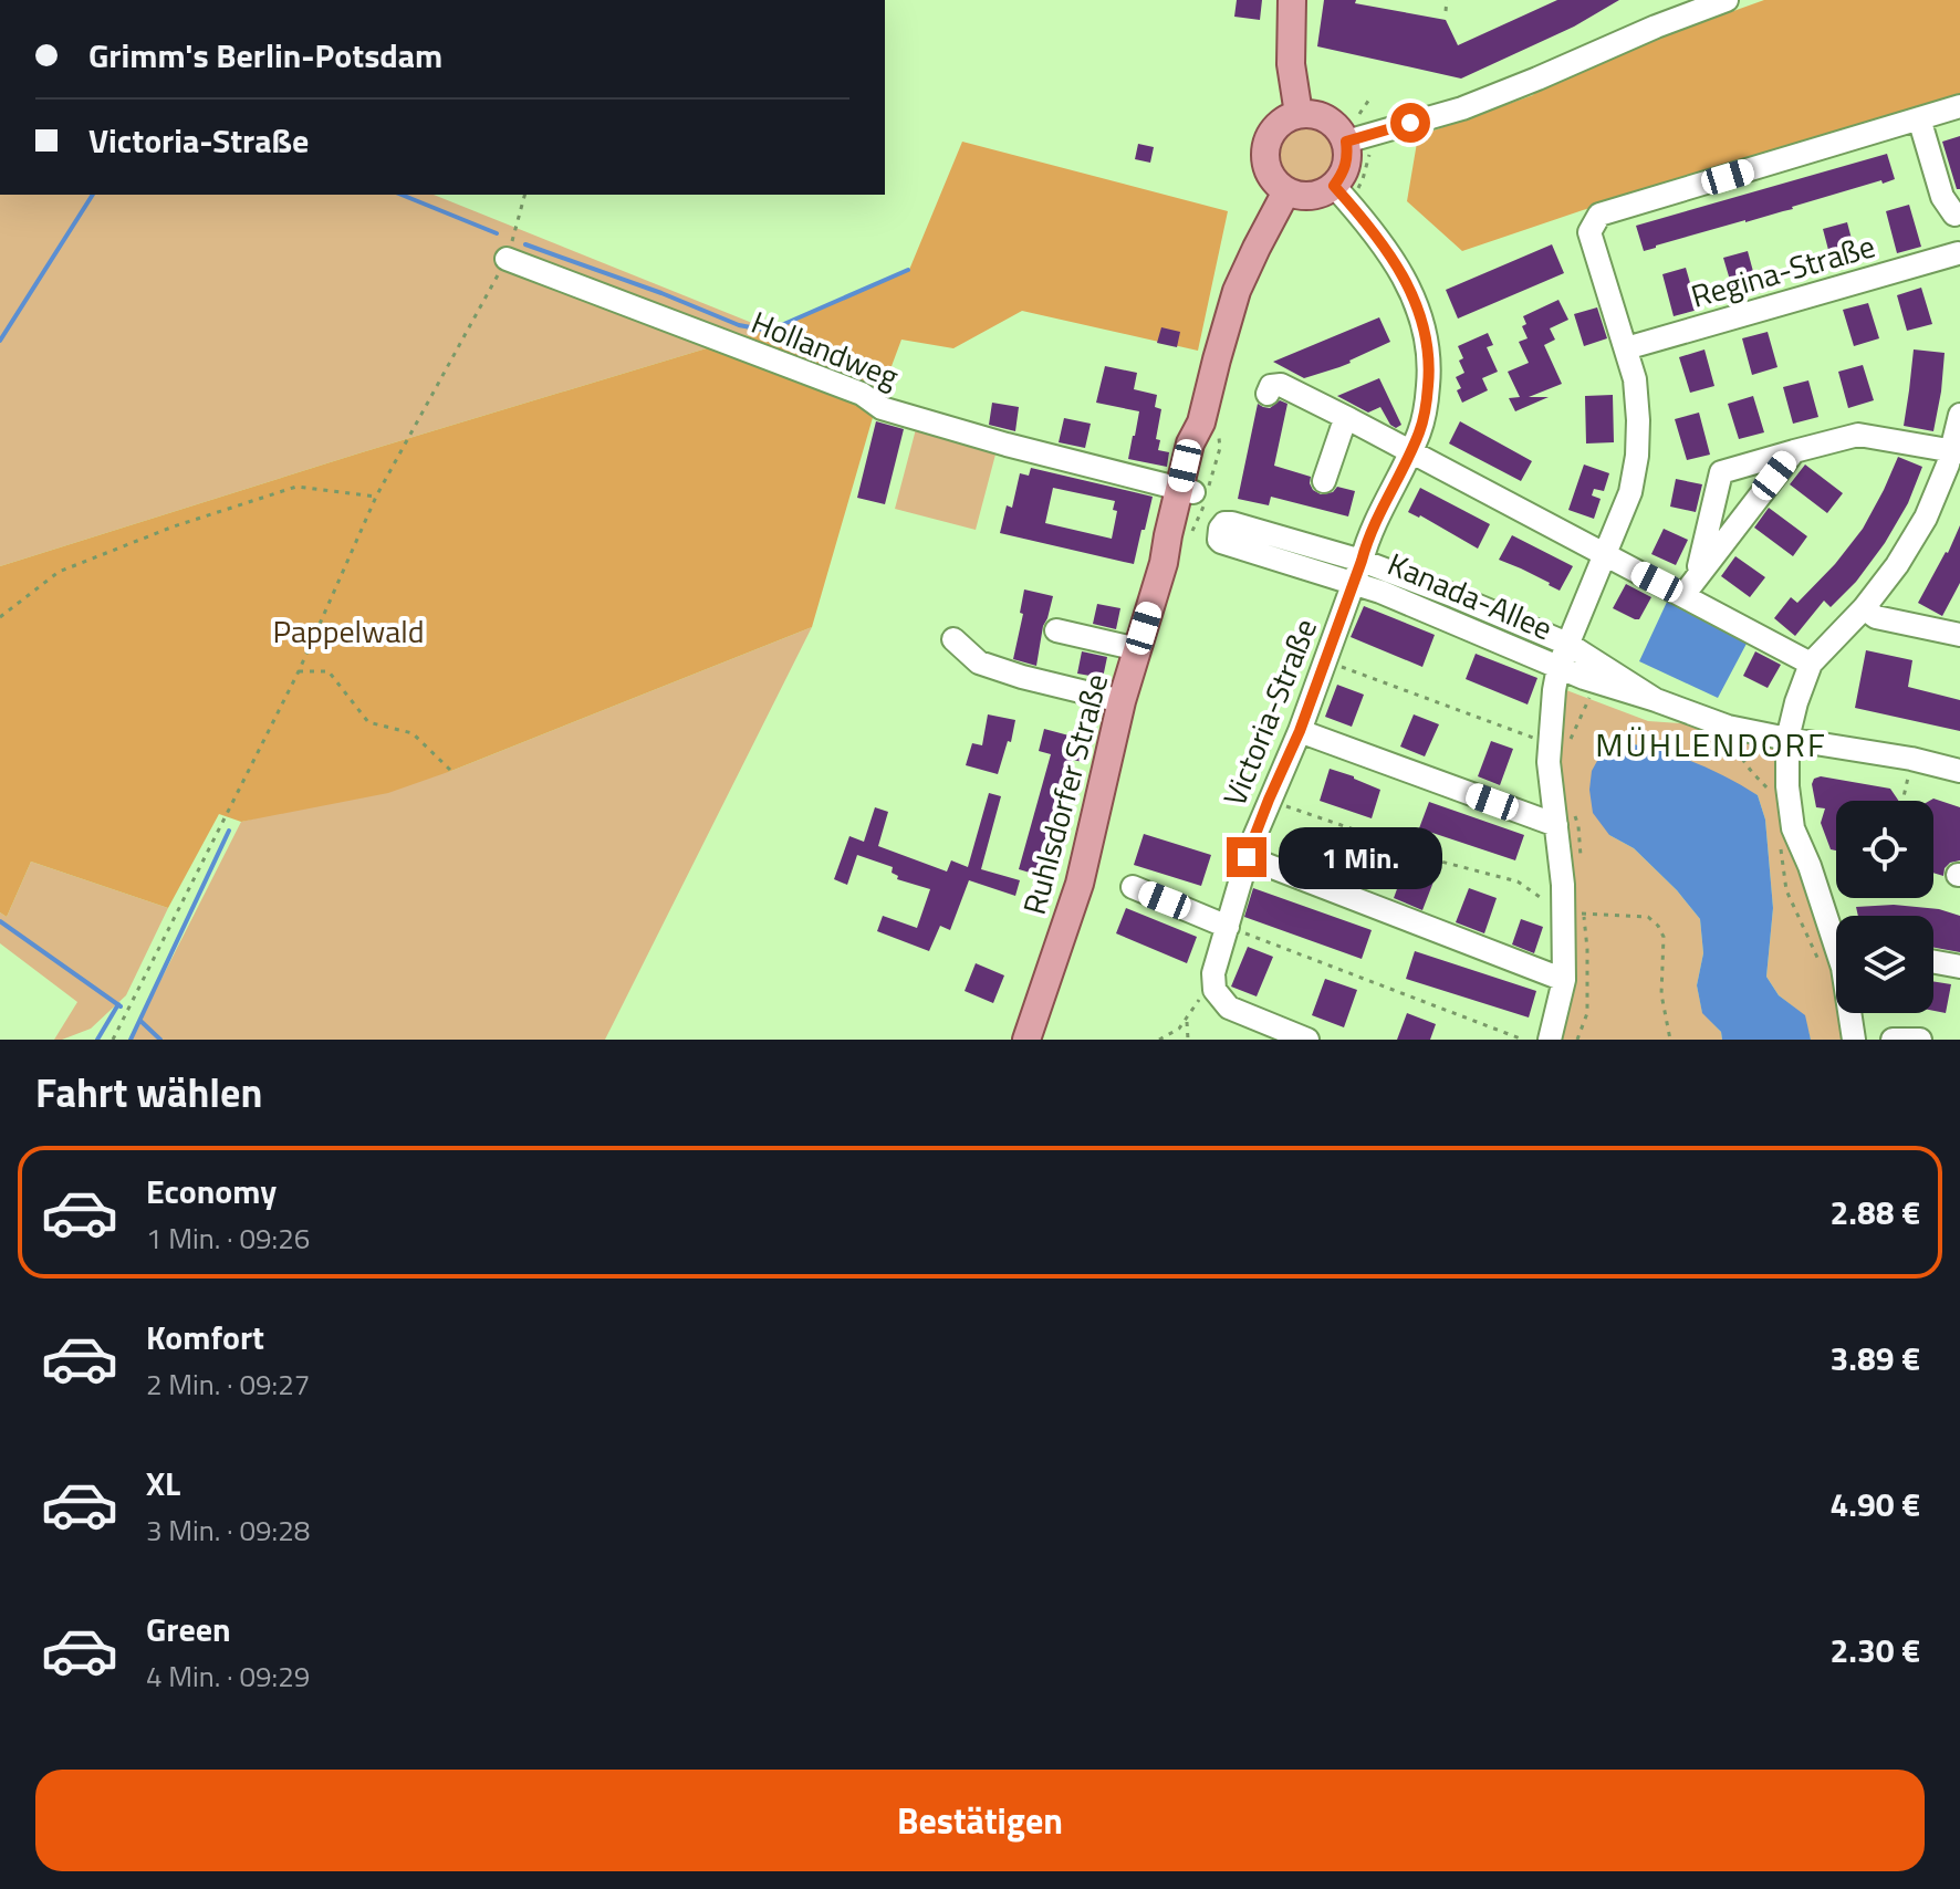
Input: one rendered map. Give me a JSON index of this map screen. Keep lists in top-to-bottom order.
{
  "streets": {
    "main road": ["Ruhlsdorfer Straße"],
    "street": [
      "Regina-Straße",
      "Hollandweg",
      "Kanada-Allee",
      "Victoria-Straße"
    ]
  },
  "crossings": [
    ["Hollandweg", "Ruhlsdorfer Straße"],
    ["Kanada-Allee", "Victoria-Straße"],
    ["Victoria-Straße", "Ruhlsdorfer Straße"]
  ],
  "districts": ["MÜHLENDORF"],
  "parks": ["Pappelwald"],
  "page": {
    "banner": ["Grimm's Berlin-Potsdam", "Victoria-Straße"],
    "bubble": "1 Min.",
    "heading": "Fahrt wählen",
    "list": [
      {
        "name": "Economy",
        "note": "1 Min. · 09:26",
        "value": "2.88 €"
      },
      {
        "name": "Komfort",
        "note": "2 Min. · 09:27",
        "value": "3.89 €"
      },
      {
        "name": "XL",
        "note": "3 Min. · 09:28",
        "value": "4.90 €"
      },
      {
        "name": "Green",
        "note": "4 Min. · 09:29",
        "value": "2.30 €"
      }
    ],
    "buttons": "Bestätigen"
  }
}
